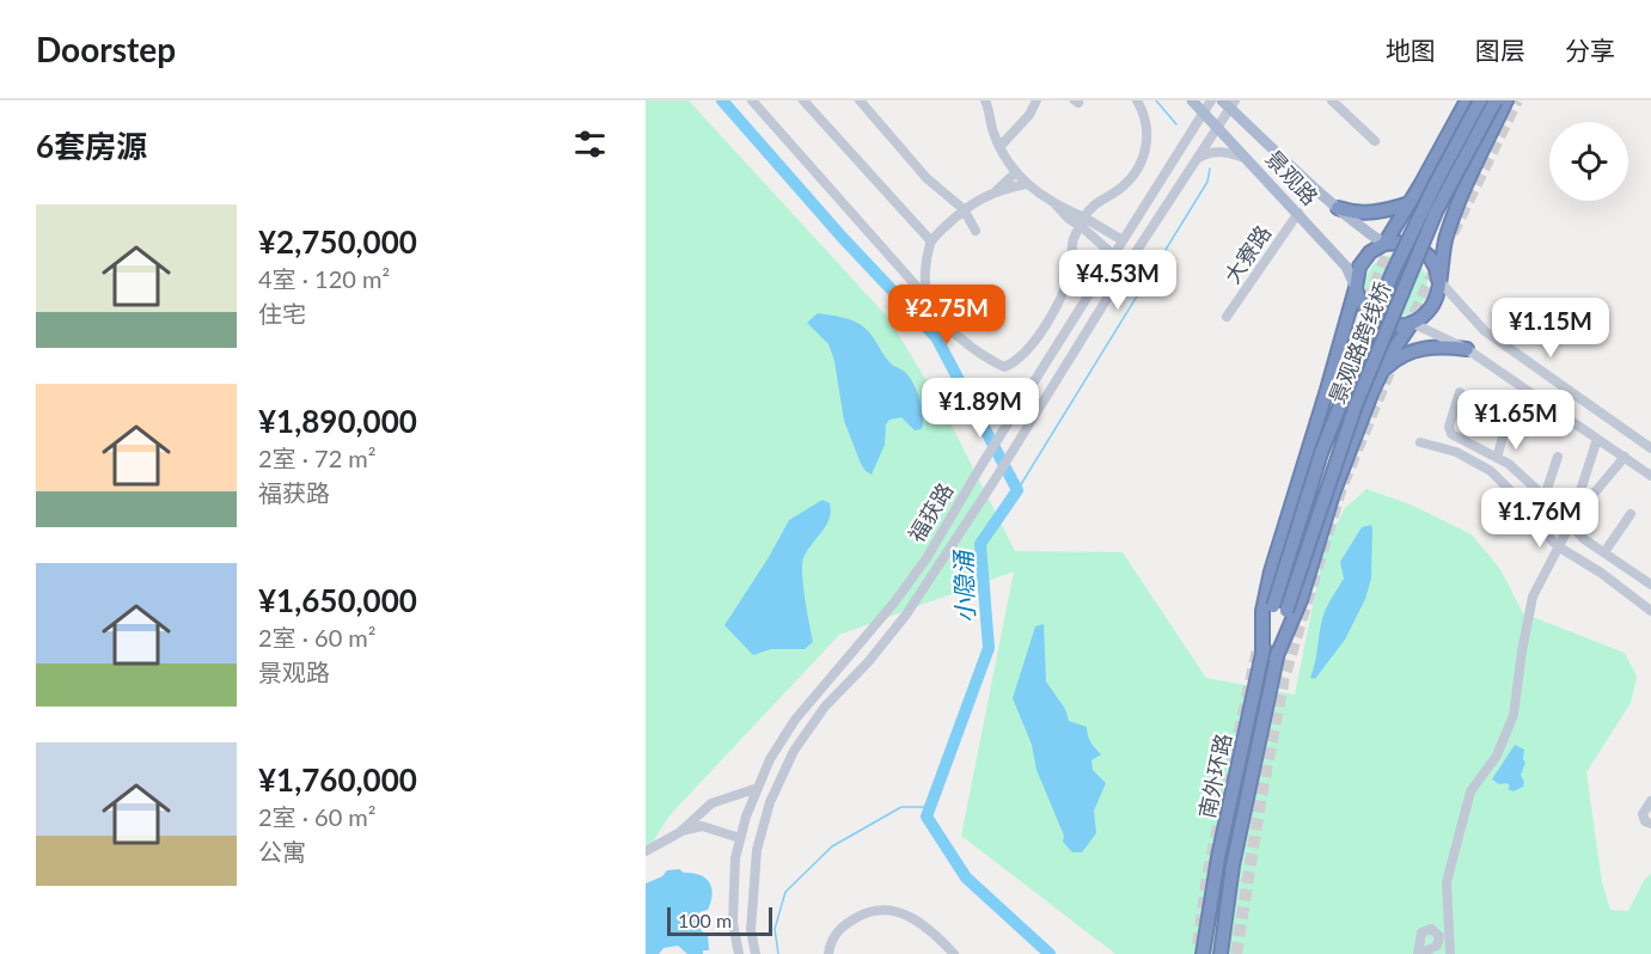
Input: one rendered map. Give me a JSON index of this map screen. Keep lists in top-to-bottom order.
{
  "streets": {
    "highway": ["景观路跨线桥", "南外环路"],
    "main road": ["景观路"],
    "street": ["大寮路", "福获路"]
  },
  "crossings": [
    ["景观路", "大寮路"],
    ["景观路", "福获路"],
    ["景观路跨线桥", "南外环路"]
  ],
  "water": ["小隐涌"],
  "scale_bar": "100 m",
  "page": {
    "header": "Doorstep",
    "nav": ["地图", "图层", "分享"],
    "heading": "6套房源",
    "list": [
      {
        "name": "¥2,750,000",
        "note": "4室 · 120 m² · 住宅"
      },
      {
        "name": "¥1,890,000",
        "note": "2室 · 72 m² · 福获路"
      },
      {
        "name": "¥1,650,000",
        "note": "2室 · 60 m² · 景观路"
      },
      {
        "name": "¥1,760,000",
        "note": "2室 · 60 m² · 公寓"
      }
    ],
    "price": [
      "¥4.53M",
      "¥2.75M",
      "¥1.15M",
      "¥1.89M",
      "¥1.65M",
      "¥1.76M"
    ],
    "scale": "100 m"
  }
}
